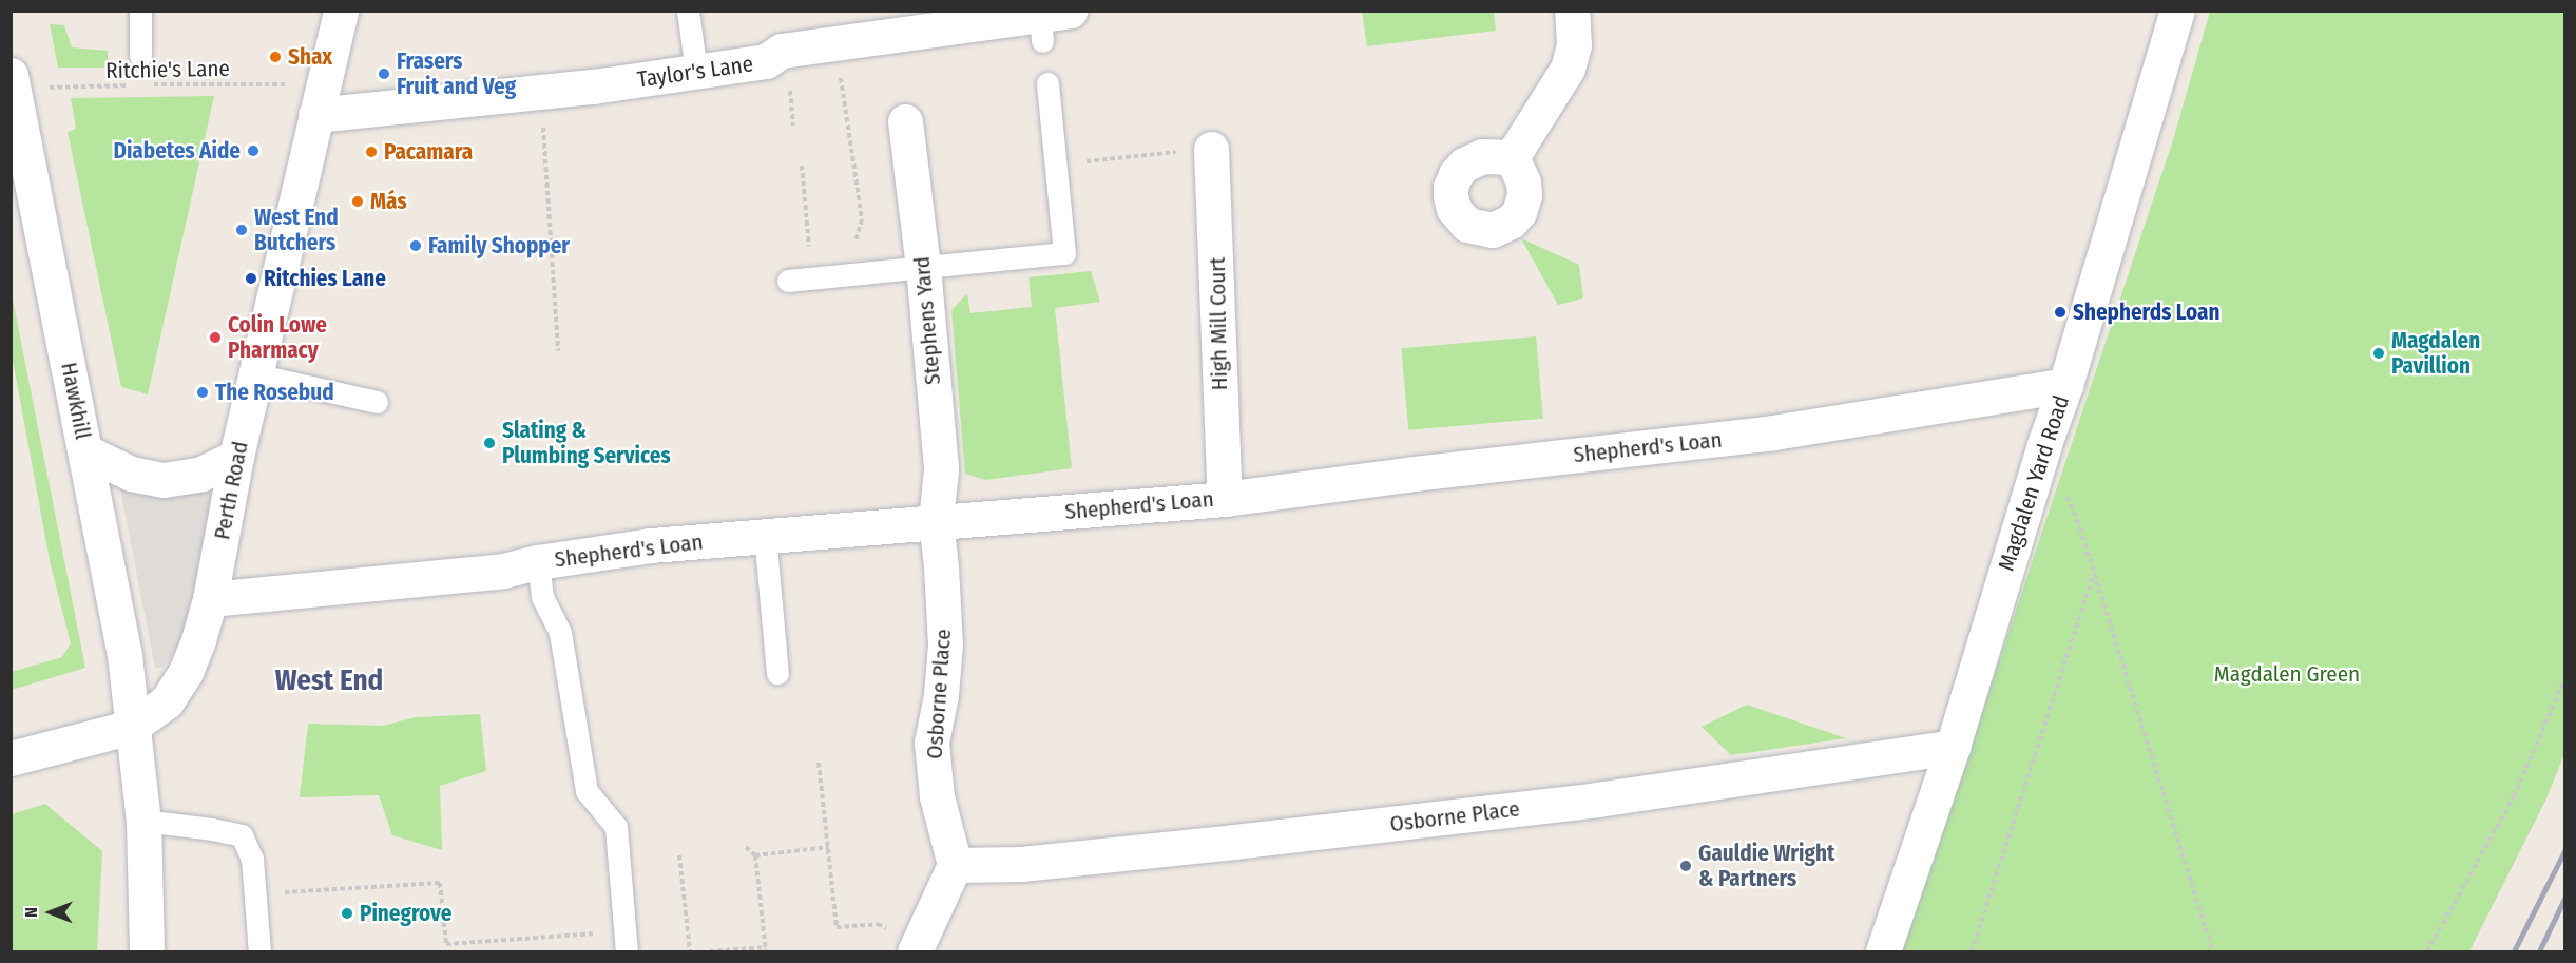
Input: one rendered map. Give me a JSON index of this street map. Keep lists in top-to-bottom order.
{
  "streets": {
    "street": [
      "Taylor's Lane",
      "Stephens Yard",
      "High Mill Court",
      "Hawkhill",
      "Shepherd's Loan",
      "Magdalen Yard Road",
      "Perth Road",
      "Osborne Place"
    ],
    "path": ["Ritchie's Lane"]
  },
  "crossings": [
    ["Ritchie's Lane", "Taylor's Lane"],
    ["Ritchie's Lane", "Hawkhill"],
    ["Ritchie's Lane", "Perth Road"],
    ["Taylor's Lane", "Perth Road"],
    ["Stephens Yard", "Shepherd's Loan"],
    ["Stephens Yard", "Osborne Place"],
    ["High Mill Court", "Shepherd's Loan"],
    ["Hawkhill", "Perth Road"],
    ["Shepherd's Loan", "Magdalen Yard Road"],
    ["Shepherd's Loan", "Perth Road"],
    ["Shepherd's Loan", "Osborne Place"],
    ["Magdalen Yard Road", "Osborne Place"]
  ],
  "districts": ["West End"],
  "parks": ["Magdalen Green"],
  "places": [
    "Shax",
    "Frasers Fruit and Veg",
    "Diabetes Aide",
    "Pacamara",
    "Más",
    "West End Butchers",
    "Family Shopper",
    "Ritchies Lane",
    "Shepherds Loan",
    "Colin Lowe Pharmacy",
    "Magdalen Pavillion",
    "The Rosebud",
    "Slating & Plumbing Services",
    "Gauldie Wright & Partners",
    "Pinegrove"
  ],
  "north": "left"
}
